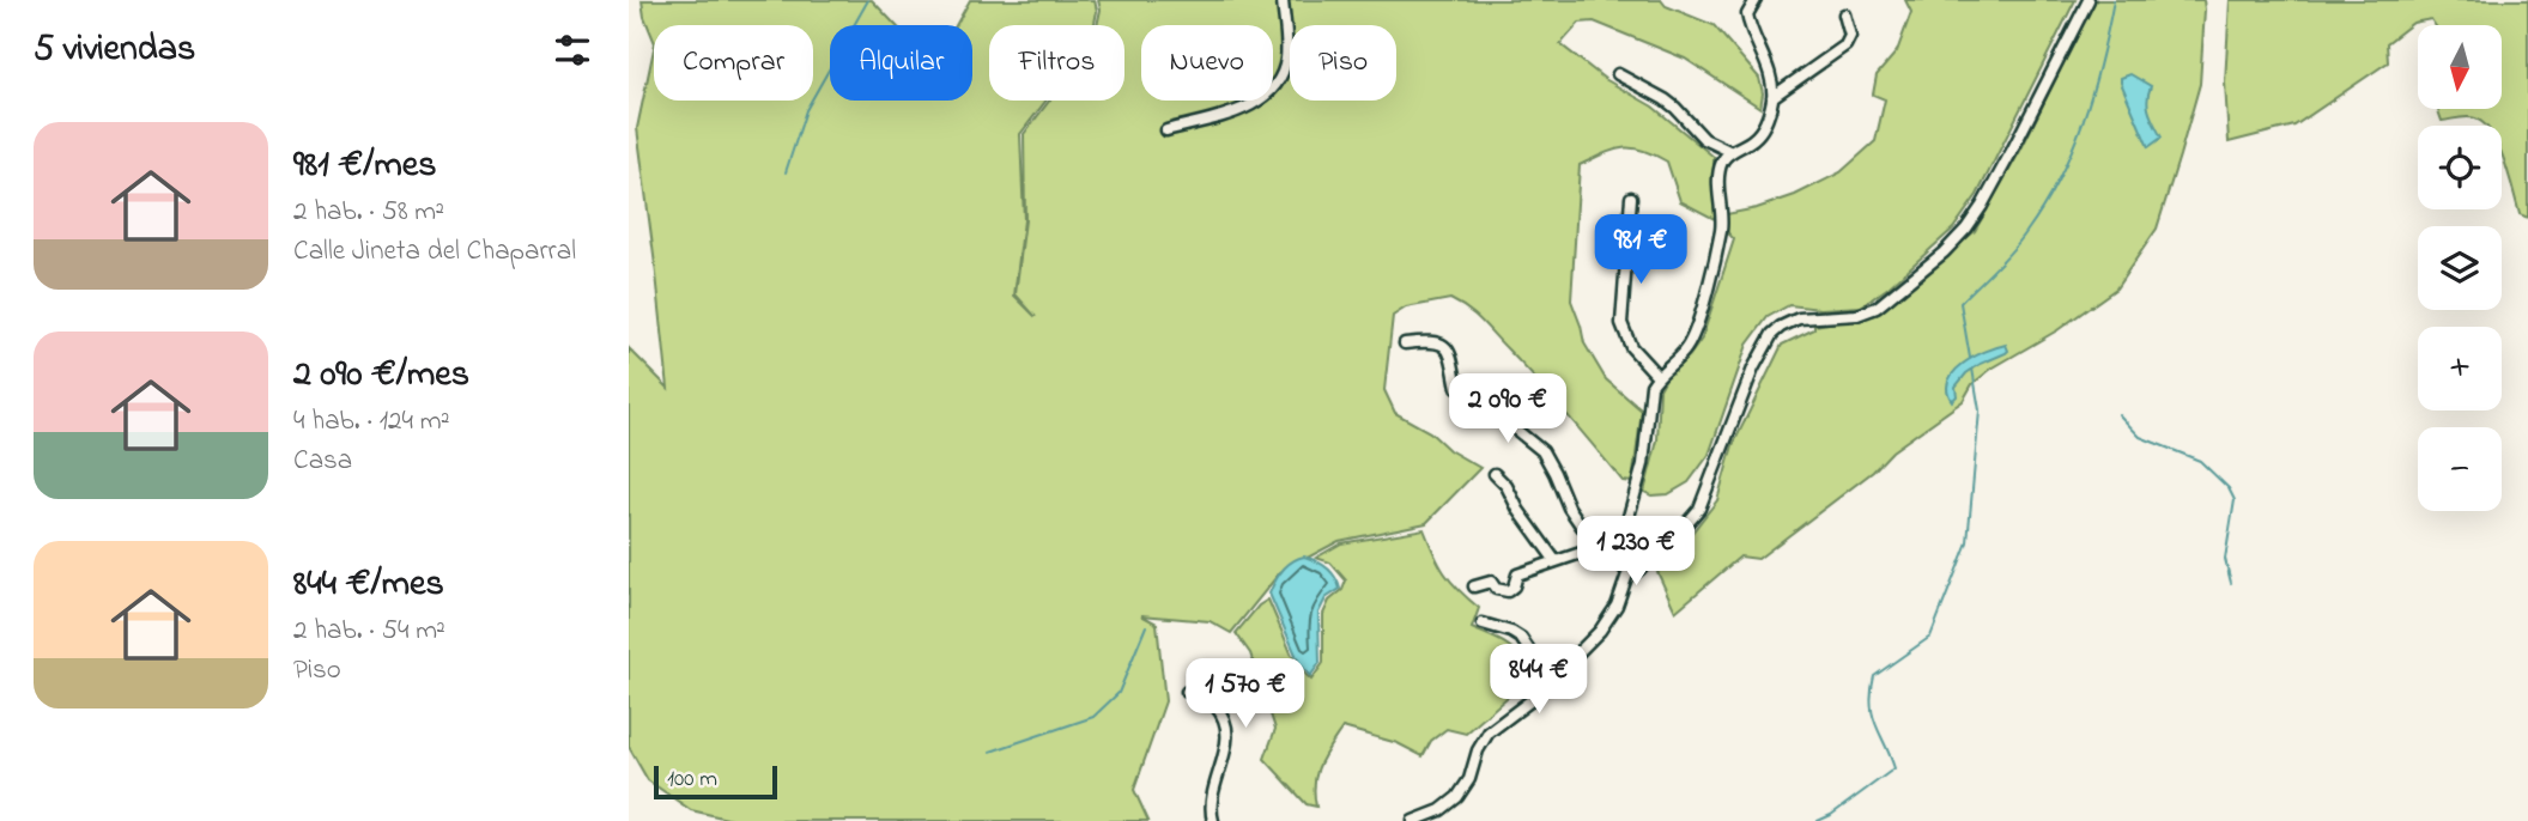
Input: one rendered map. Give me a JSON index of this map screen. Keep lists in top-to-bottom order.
{
  "scale_bar": "100 m",
  "north": "bottom",
  "page": {
    "heading": "5 viviendas",
    "map_buttons": ["+", "−"],
    "chip": [
      "Comprar",
      "Alquilar",
      "Filtros",
      "Nuevo",
      "Piso"
    ],
    "list": [
      {
        "name": "981 €/mes",
        "note": "2 hab. · 58 m² · Calle Jineta del Chaparral"
      },
      {
        "name": "2 090 €/mes",
        "note": "4 hab. · 124 m² · Casa"
      },
      {
        "name": "844 €/mes",
        "note": "2 hab. · 54 m² · Piso"
      }
    ],
    "price": [
      "981 €",
      "2 090 €",
      "1 230 €",
      "844 €",
      "1 570 €"
    ],
    "scale": "100 m"
  }
}
